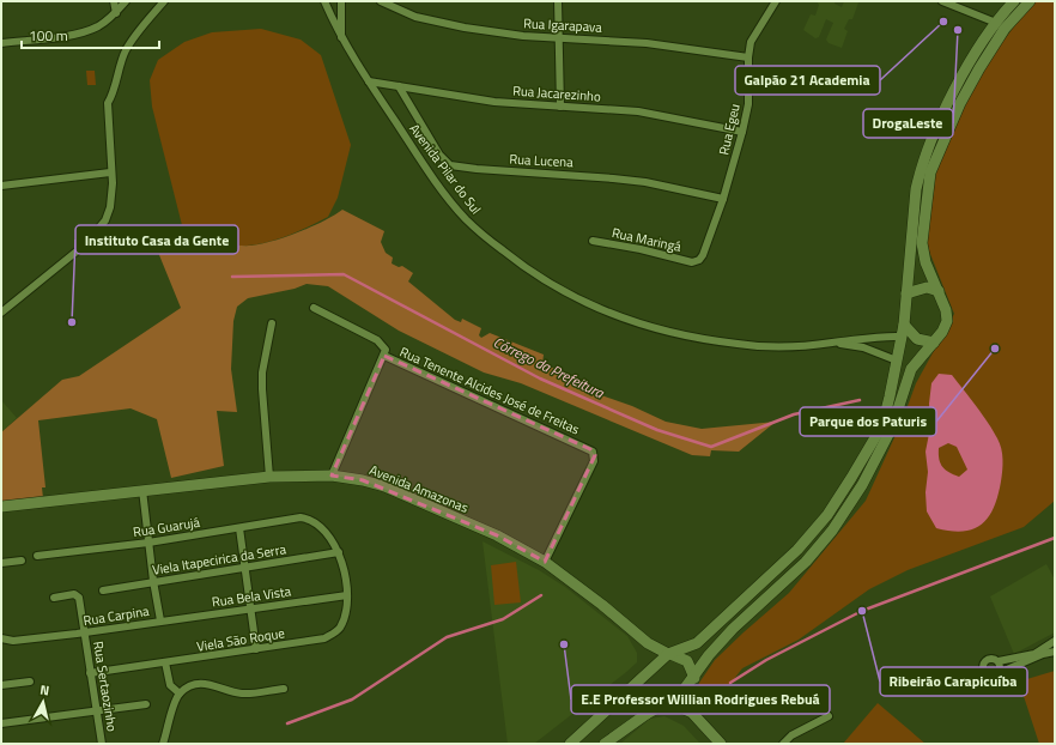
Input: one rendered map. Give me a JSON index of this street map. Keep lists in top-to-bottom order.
{
  "streets": {
    "main road": ["Avenida Amazonas"],
    "street": [
      "Rua Igarapava",
      "Rua Jacarezinho",
      "Rua Egeu",
      "Rua Lucena",
      "Avenida Pilar do Sul",
      "Rua Maringá",
      "Rua Tenente Alcides José de Freitas",
      "Rua Guarujá",
      "Viela Itapecirica da Serra",
      "Rua Bela Vista",
      "Rua Carpina",
      "Viela São Roque",
      "Rua Sertaozinho"
    ]
  },
  "crossings": [
    ["Rua Igarapava", "Rua Egeu"],
    ["Rua Jacarezinho", "Rua Egeu"],
    ["Rua Jacarezinho", "Rua Lucena"],
    ["Rua Jacarezinho", "Avenida Pilar do Sul"],
    ["Rua Egeu", "Rua Lucena"],
    ["Rua Egeu", "Rua Maringá"],
    ["Rua Tenente Alcides José de Freitas", "Avenida Amazonas"],
    ["Rua Guarujá", "Viela Itapecirica da Serra"],
    ["Rua Bela Vista", "Rua Carpina"],
    ["Rua Bela Vista", "Viela São Roque"],
    ["Rua Carpina", "Rua Sertaozinho"],
    ["Viela São Roque", "Rua Sertaozinho"]
  ],
  "water": ["Córrego da Prefeitura"],
  "places": [
    "Galpão 21 Academia",
    "DrogaLeste",
    "Instituto Casa da Gente",
    "Parque dos Paturis",
    "Ribeirão Carapicuíba",
    "E.E Professor Willian Rodrigues Rebuá"
  ],
  "scale_bar": "100 m",
  "north": "top"
}
